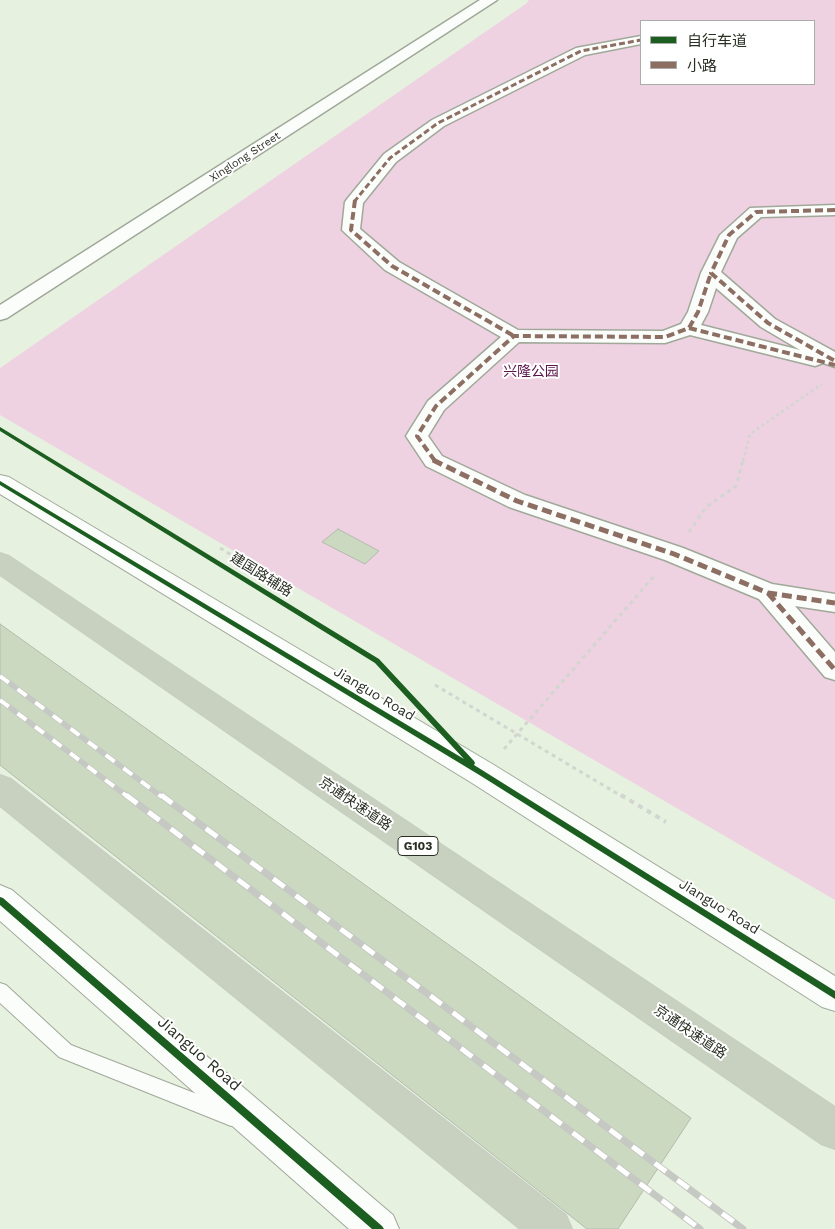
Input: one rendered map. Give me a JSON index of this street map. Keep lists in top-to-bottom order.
{
  "streets": {
    "highway": ["京通快速道路", "G103"],
    "main road": ["Jianguo Road"],
    "street": ["Xinglong Street"],
    "cycle path": ["建国路辅路"]
  },
  "parks": ["兴隆公园"],
  "legend": ["自行车道", "小路"]
}
